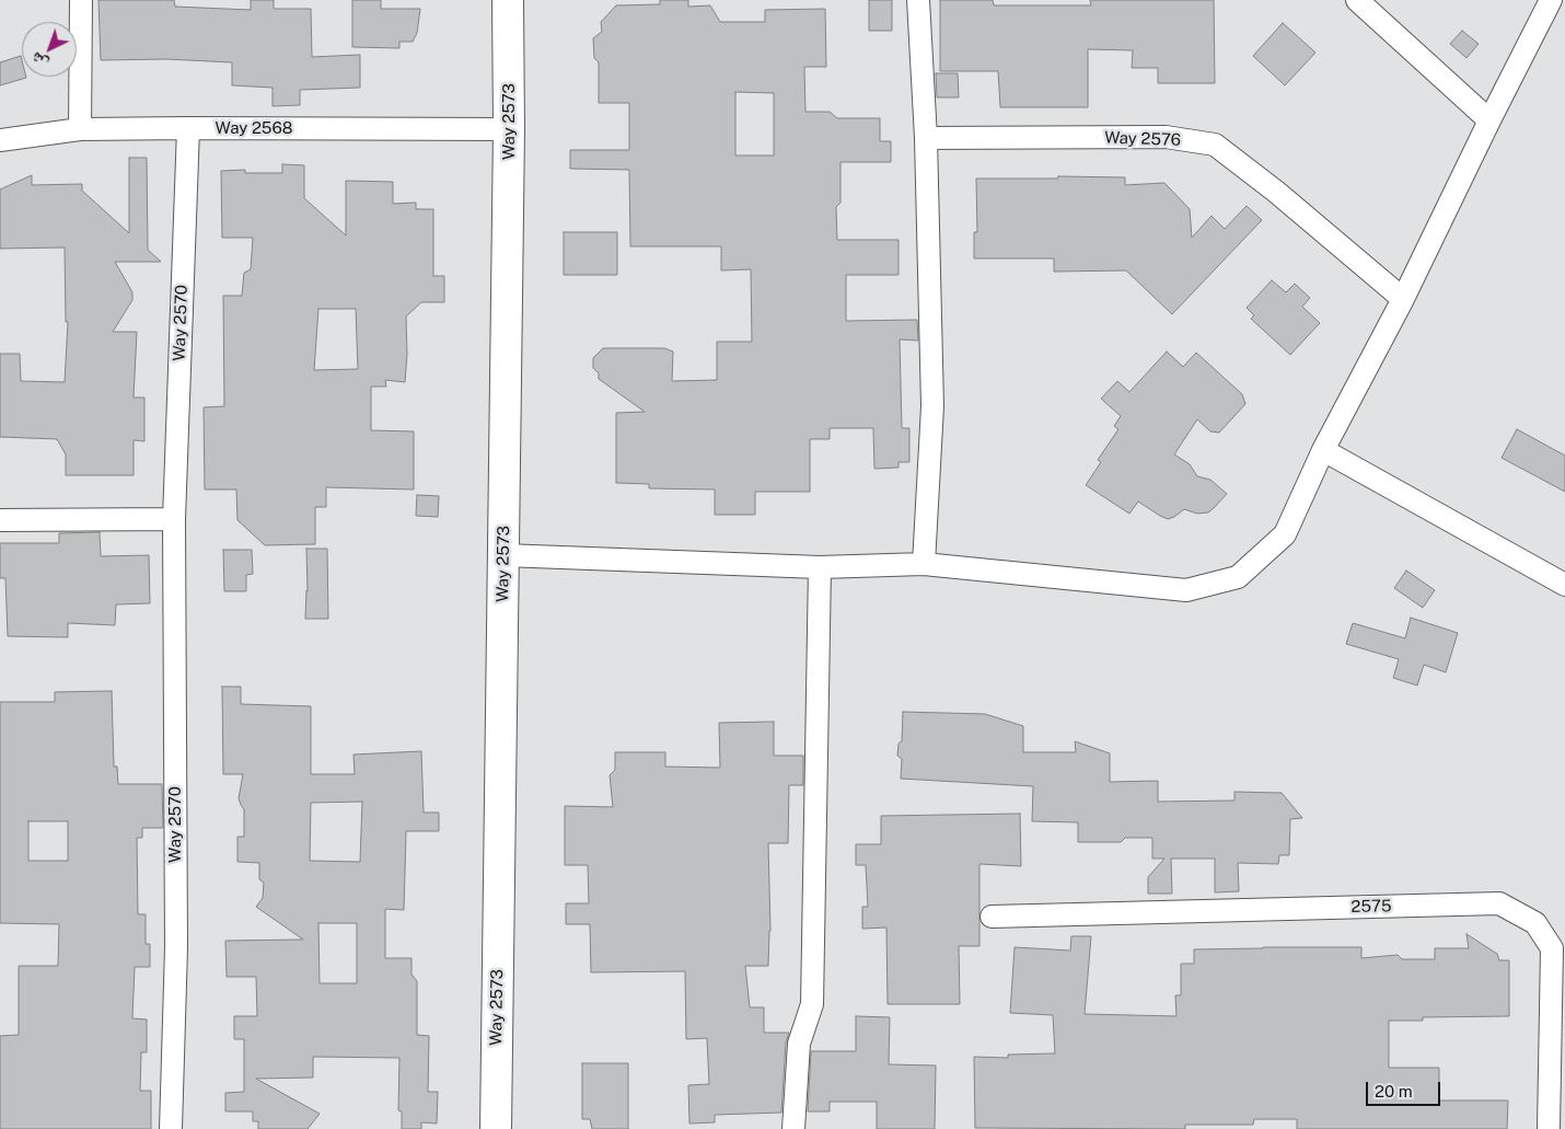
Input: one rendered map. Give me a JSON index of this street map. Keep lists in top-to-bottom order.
{
  "streets": {
    "street": [
      "Way 2573",
      "Way 2568",
      "Way 2576",
      "Way 2570",
      "2575"
    ]
  },
  "crossings": [
    ["Way 2573", "Way 2568"],
    ["Way 2568", "Way 2570"]
  ],
  "scale_bar": "20 m",
  "north": "bottom left"
}
